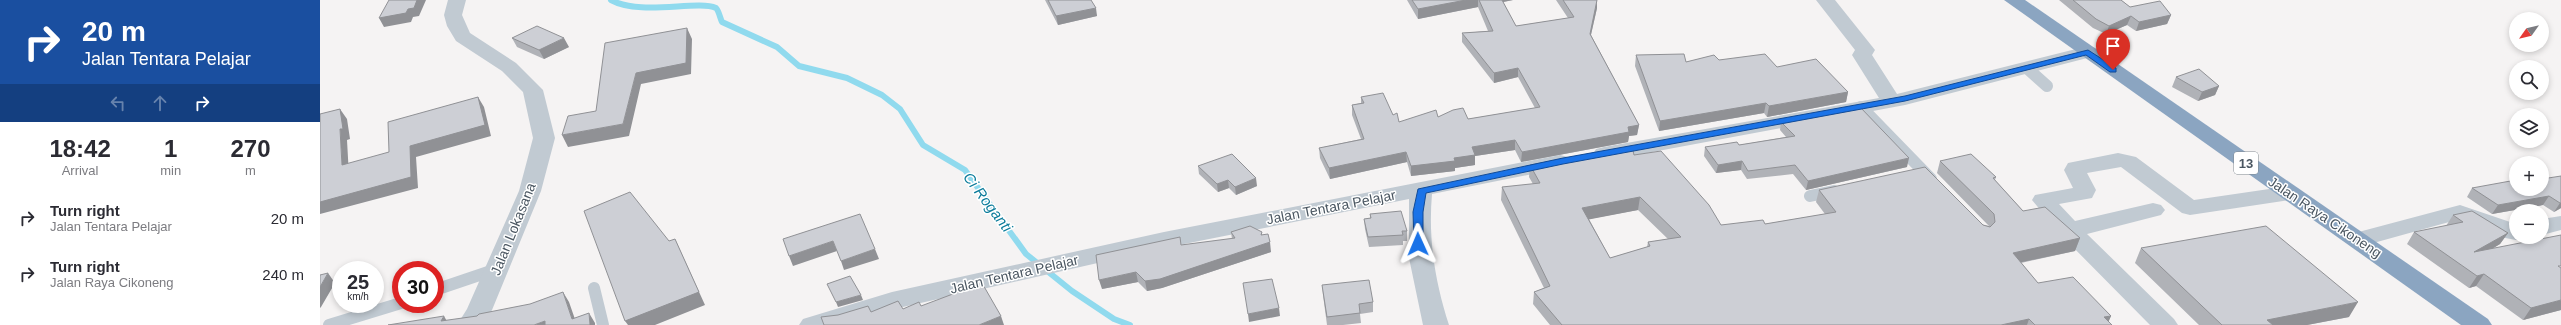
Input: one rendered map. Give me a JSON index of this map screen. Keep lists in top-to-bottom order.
{
  "streets": {
    "highway": ["13", "Jalan Raya Cikoneng"],
    "street": ["Jalan Tentara Pelajar", "Jalan Lokasana"]
  },
  "crossings": [
    ["Jalan Tentara Pelajar", "Jalan Raya Cikoneng"]
  ],
  "water": ["Ci Roganti"],
  "north": "bottom left",
  "page": {
    "turn": ["20 m", "Jalan Tentara Pelajar"],
    "map_buttons": ["+", "−"],
    "eta": [
      "18:42",
      "Arrival",
      "1",
      "min",
      "270",
      "m"
    ],
    "list": [
      {
        "name": "Turn right",
        "note": "Jalan Tentara Pelajar",
        "value": "20 m"
      },
      {
        "name": "Turn right",
        "note": "Jalan Raya Cikoneng",
        "value": "240 m"
      }
    ],
    "speed": "25 km/h",
    "limit": "30"
  }
}
